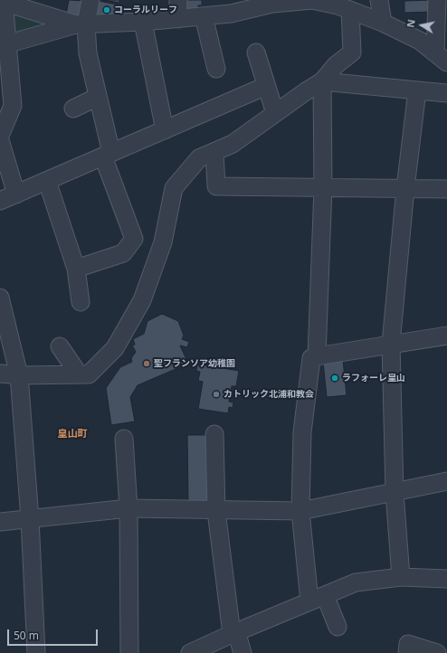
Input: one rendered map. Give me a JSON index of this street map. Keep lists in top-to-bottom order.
{
  "districts": ["皇山町"],
  "places": [
    "コーラルリーフ",
    "聖フランソア幼稚園",
    "ラフォーレ皇山",
    "カトリック北浦和教会"
  ],
  "scale_bar": "50 m",
  "north": "left"
}
